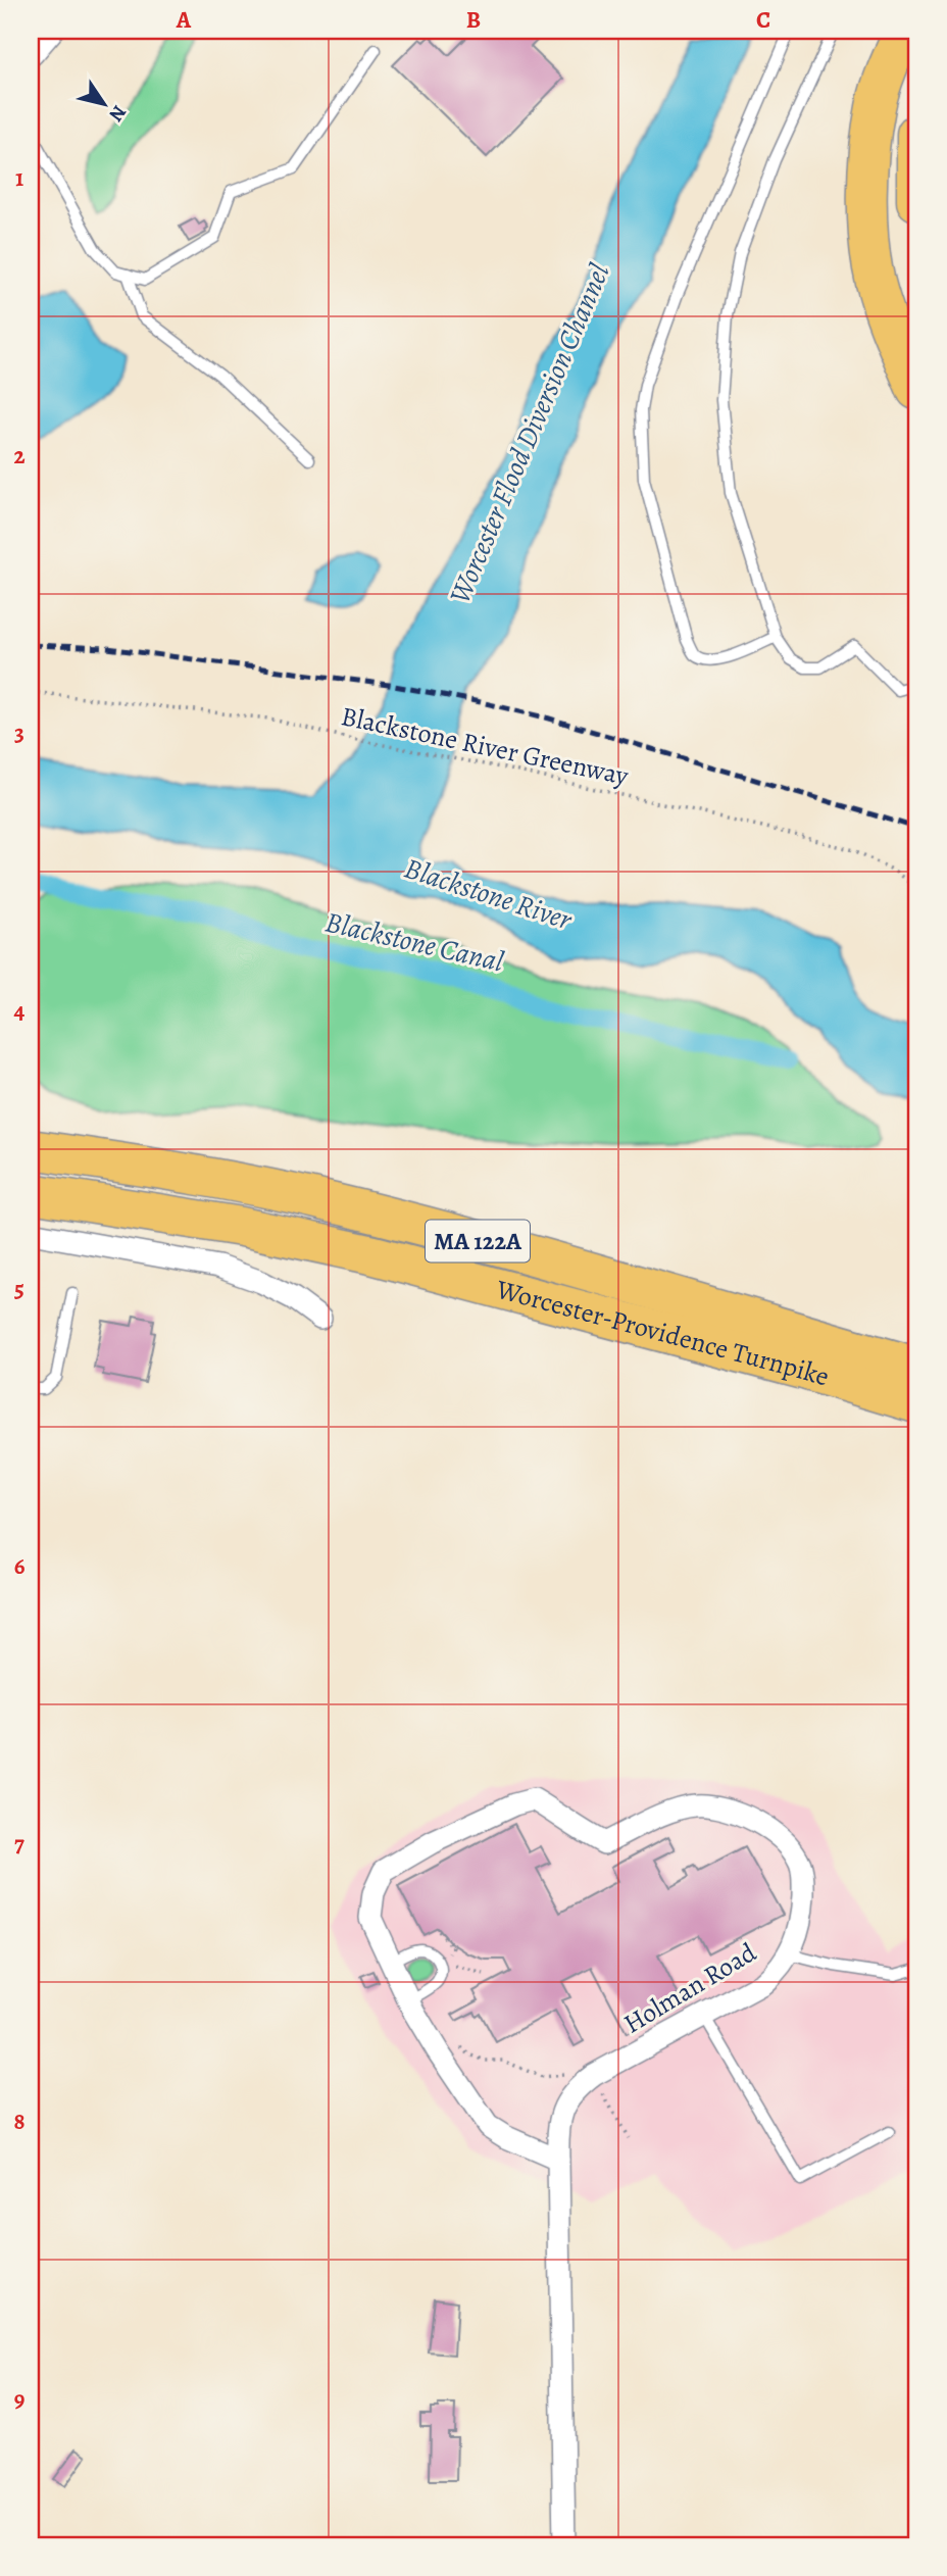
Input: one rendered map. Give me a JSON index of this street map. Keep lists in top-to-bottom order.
{
  "streets": {
    "highway": ["MA 122A", "Worcester-Providence Turnpike"],
    "street": ["Holman Road"],
    "path": ["Blackstone River Greenway"]
  },
  "water": ["Worcester Flood Diversion Channel", "Blackstone River", "Blackstone Canal"],
  "north": "bottom right",
  "grid": {
    "columns": ["A", "B", "C"],
    "rows": [
      "1",
      "2",
      "3",
      "4",
      "5",
      "6",
      "7",
      "8",
      "9"
    ]
  }
}
